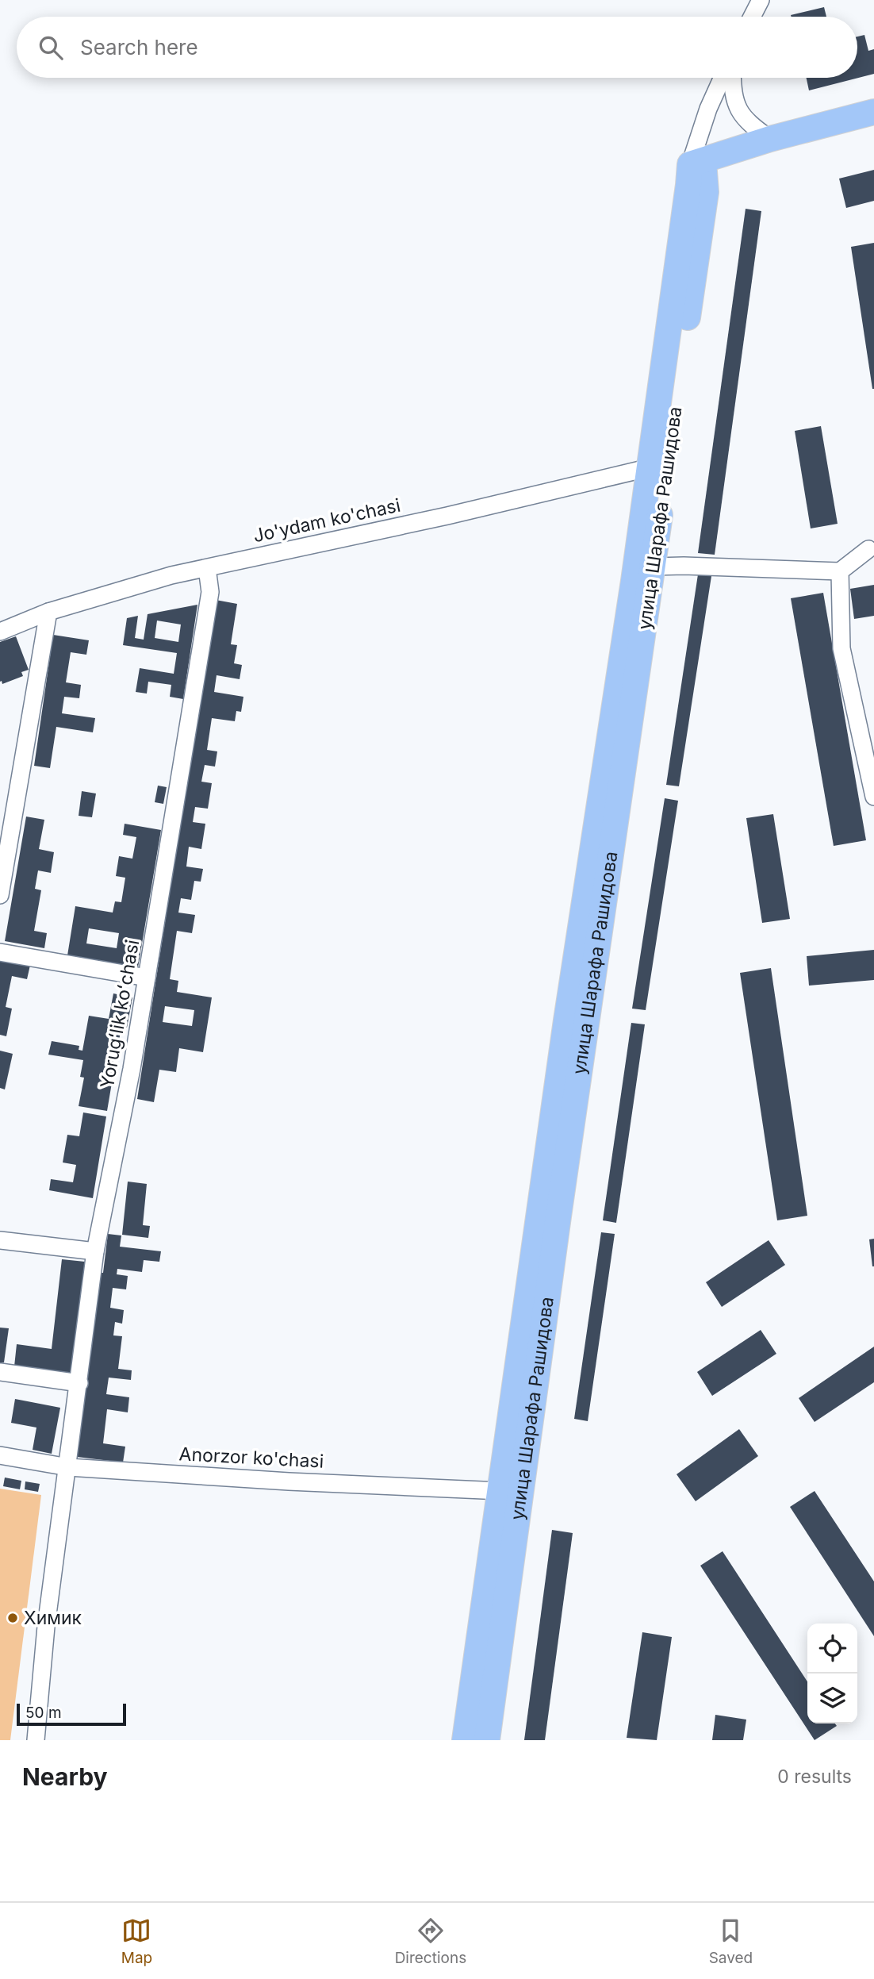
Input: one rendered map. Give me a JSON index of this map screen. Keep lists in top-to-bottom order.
{
  "streets": {
    "main road": ["улица Шарафа Рашидова"],
    "street": ["Jo'ydam ko'chasi", "Yorugʻlik koʻchasi", "Anorzor ko'chasi"]
  },
  "crossings": [
    ["улица Шарафа Рашидова", "Jo'ydam ko'chasi"],
    ["Jo'ydam ko'chasi", "Yorugʻlik koʻchasi"],
    ["Yorugʻlik koʻchasi", "Anorzor ko'chasi"]
  ],
  "places": ["Химик"],
  "scale_bar": "50 m",
  "page": {
    "search": "Search here",
    "scale": "50 m",
    "heading": ["Nearby", "0 results"],
    "nav": ["Map", "Directions", "Saved"]
  }
}
